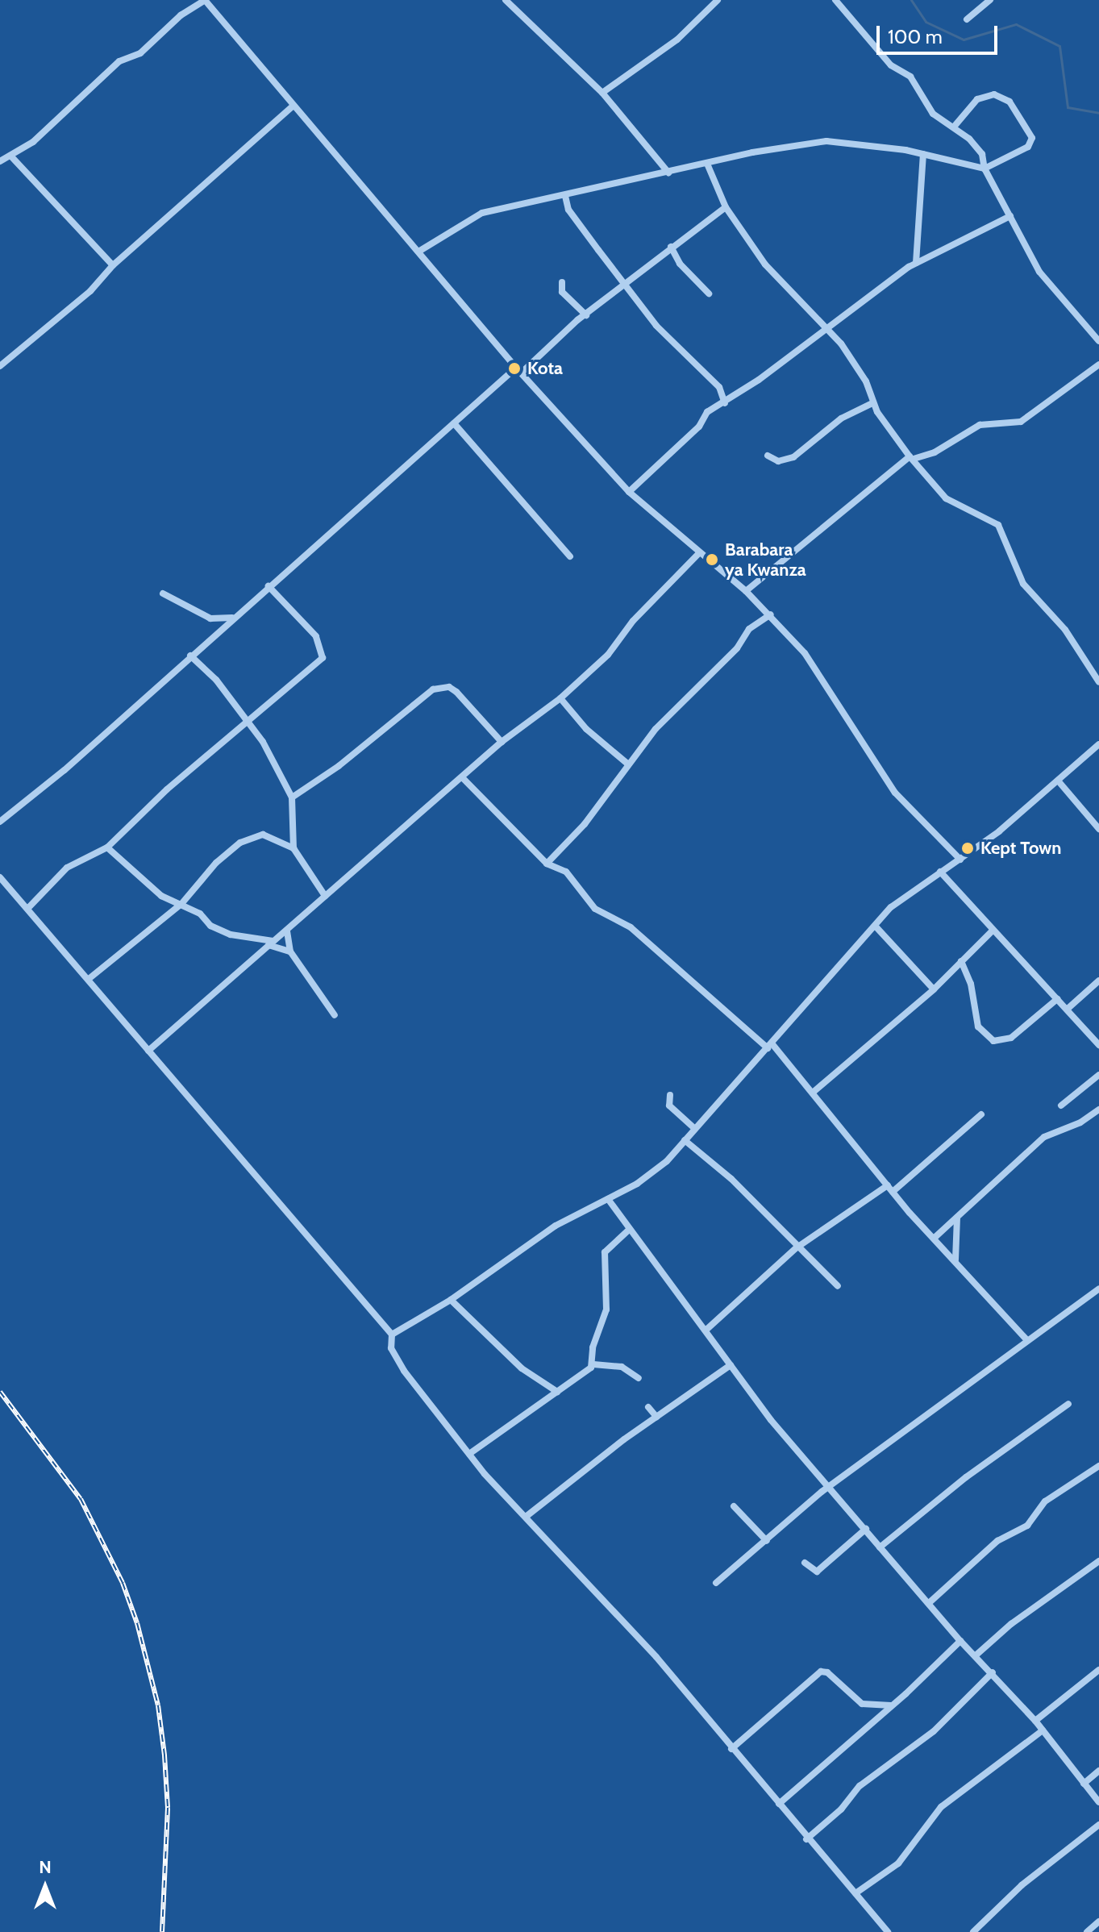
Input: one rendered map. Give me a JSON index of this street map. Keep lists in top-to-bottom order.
{
  "places": ["Kota", "Barabara ya Kwanza", "Kept Town"],
  "scale_bar": "100 m",
  "north": "top"
}
